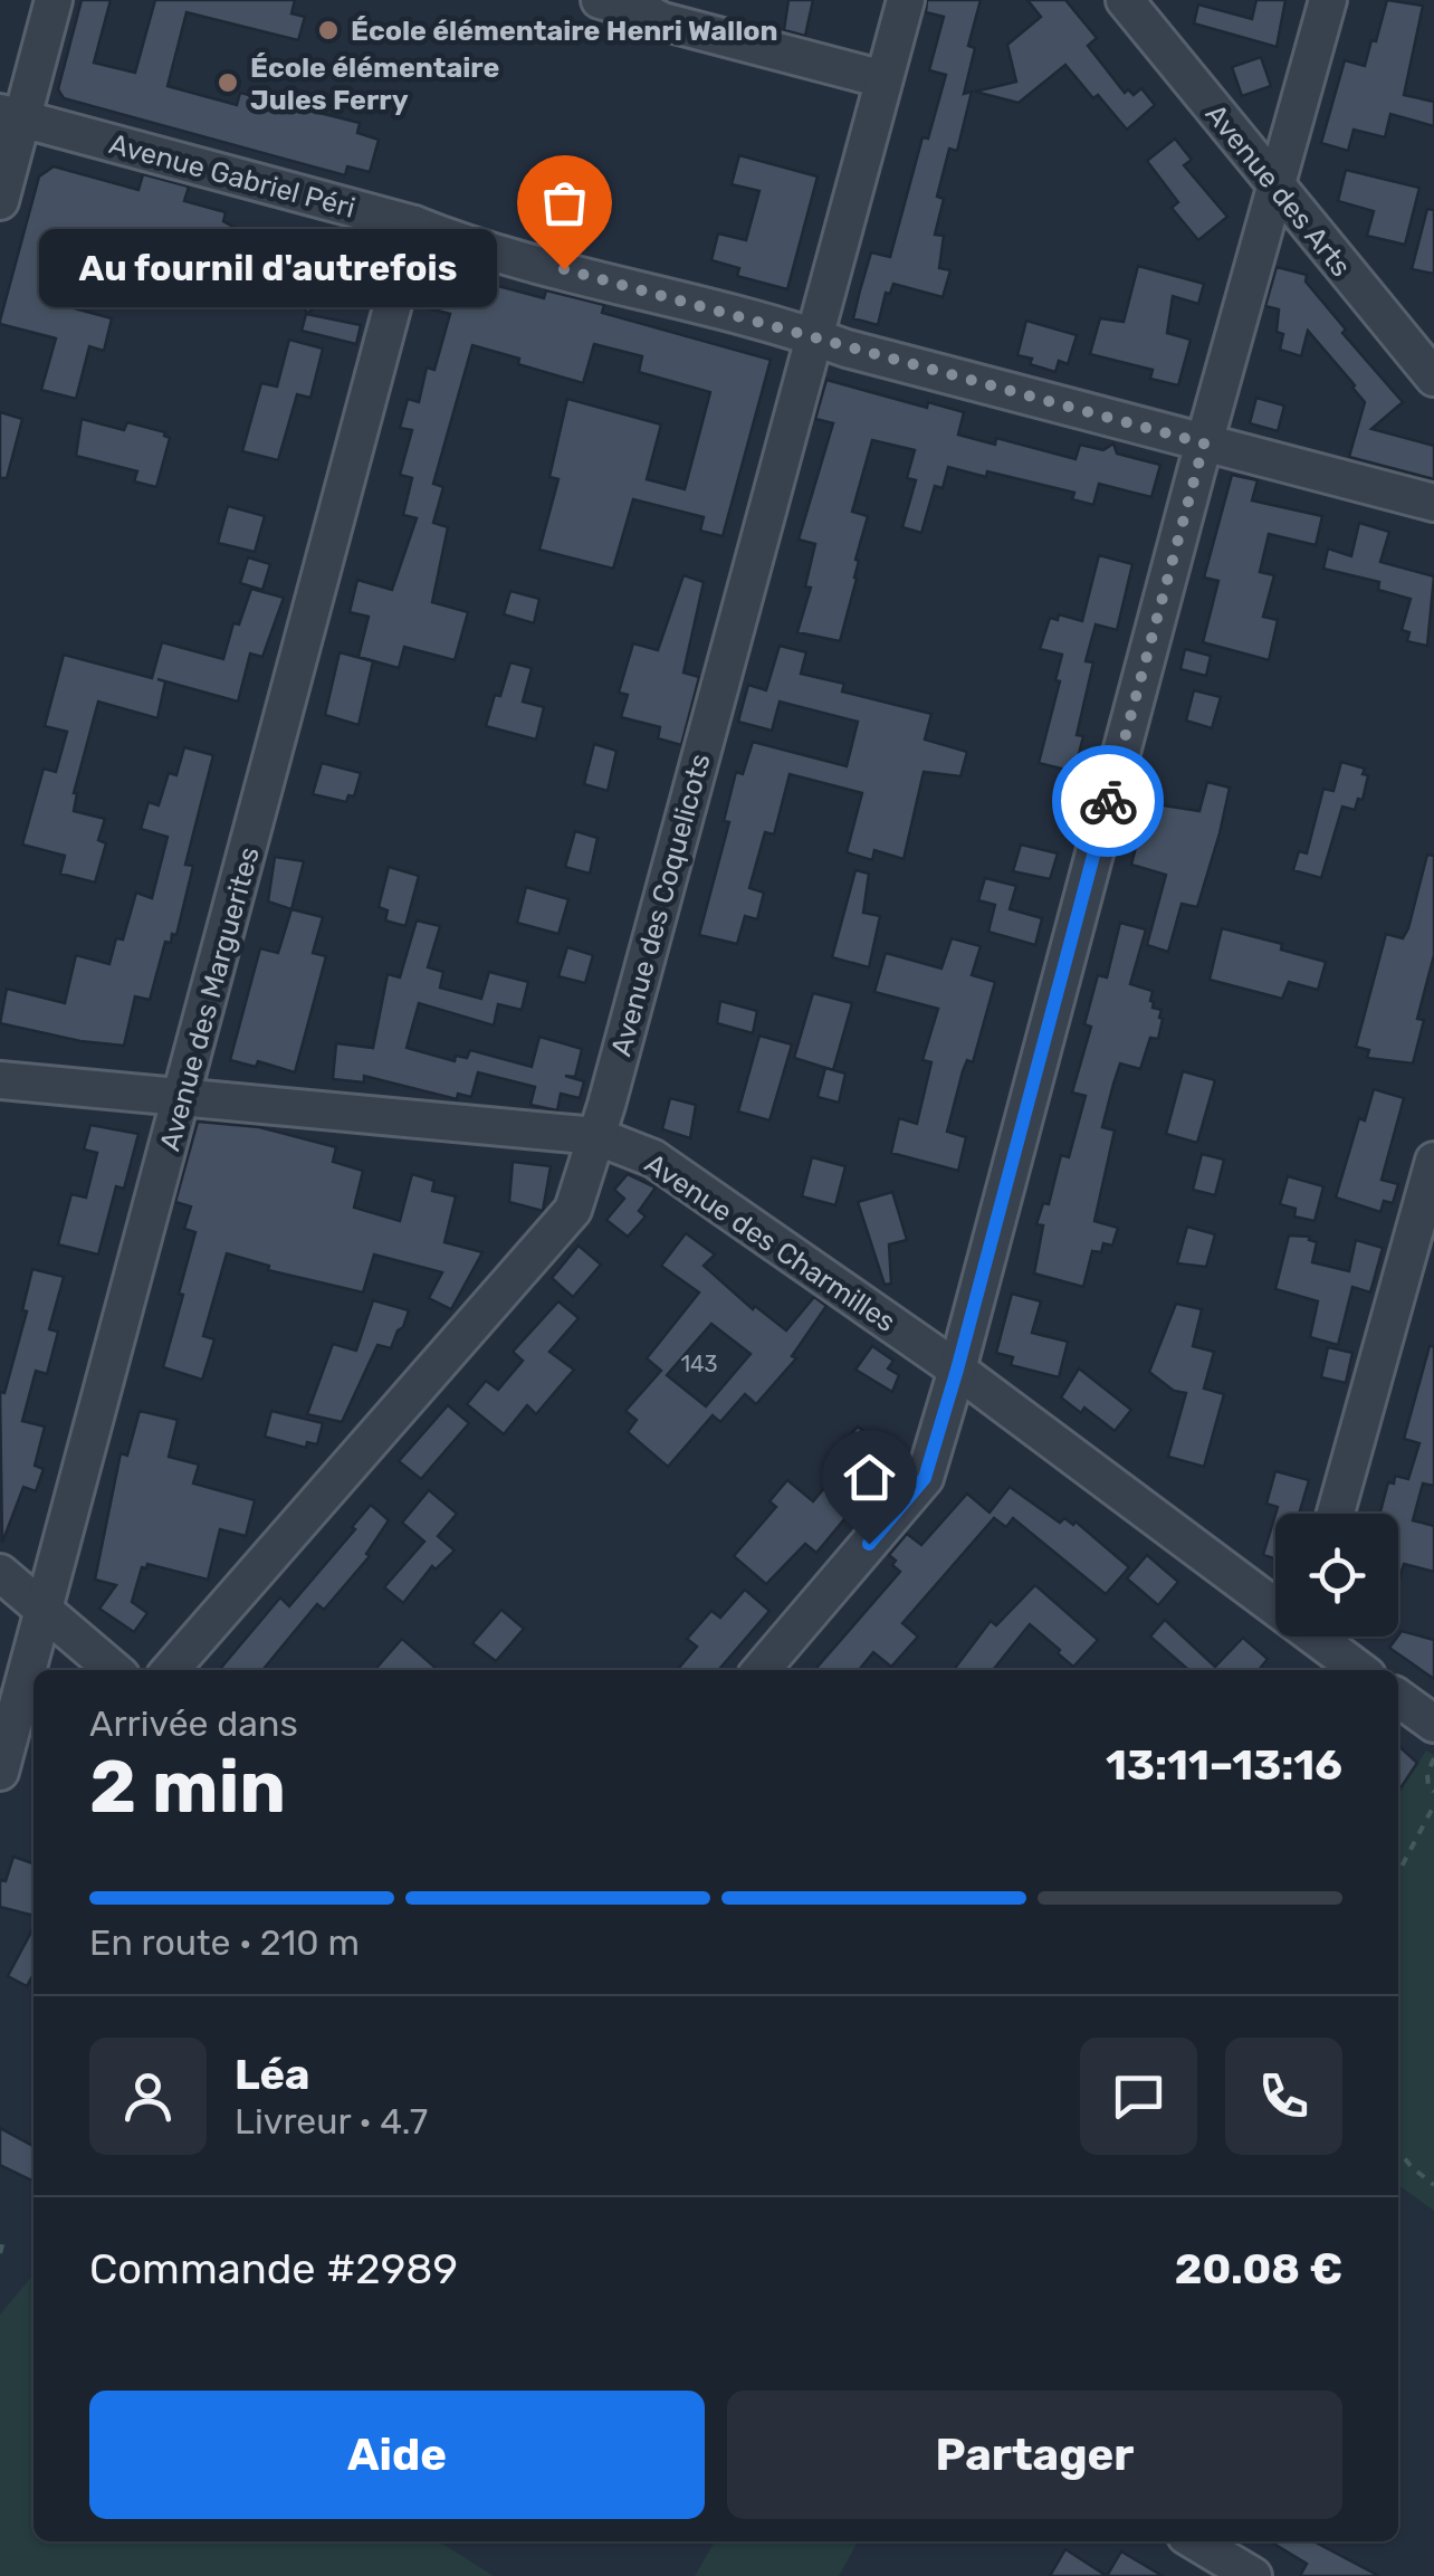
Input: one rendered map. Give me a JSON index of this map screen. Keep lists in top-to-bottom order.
{
  "streets": {
    "street": [
      "Avenue Gabriel Péri",
      "Avenue des Arts",
      "Avenue des Coquelicots",
      "Avenue des Marguerites",
      "Avenue des Charmilles"
    ]
  },
  "crossings": [
    ["Avenue Gabriel Péri", "Avenue des Coquelicots"],
    ["Avenue Gabriel Péri", "Avenue des Marguerites"],
    ["Avenue des Coquelicots", "Avenue des Charmilles"],
    ["Avenue des Marguerites", "Avenue des Charmilles"]
  ],
  "places": ["École élémentaire Henri Wallon", "École élémentaire Jules Ferry", "Au fournil d'autrefois"],
  "house_numbers": ["143"],
  "page": {
    "bubble": "Au fournil d'autrefois",
    "heading": ["2 min", "Arrivée dans", "13:11–13:16"],
    "panel": [
      "Léa",
      "Livreur · 4.7",
      "Commande #2989",
      "20.08 €"
    ],
    "bar": "En route · 210 m",
    "buttons": ["Aide", "Partager"]
  }
}
